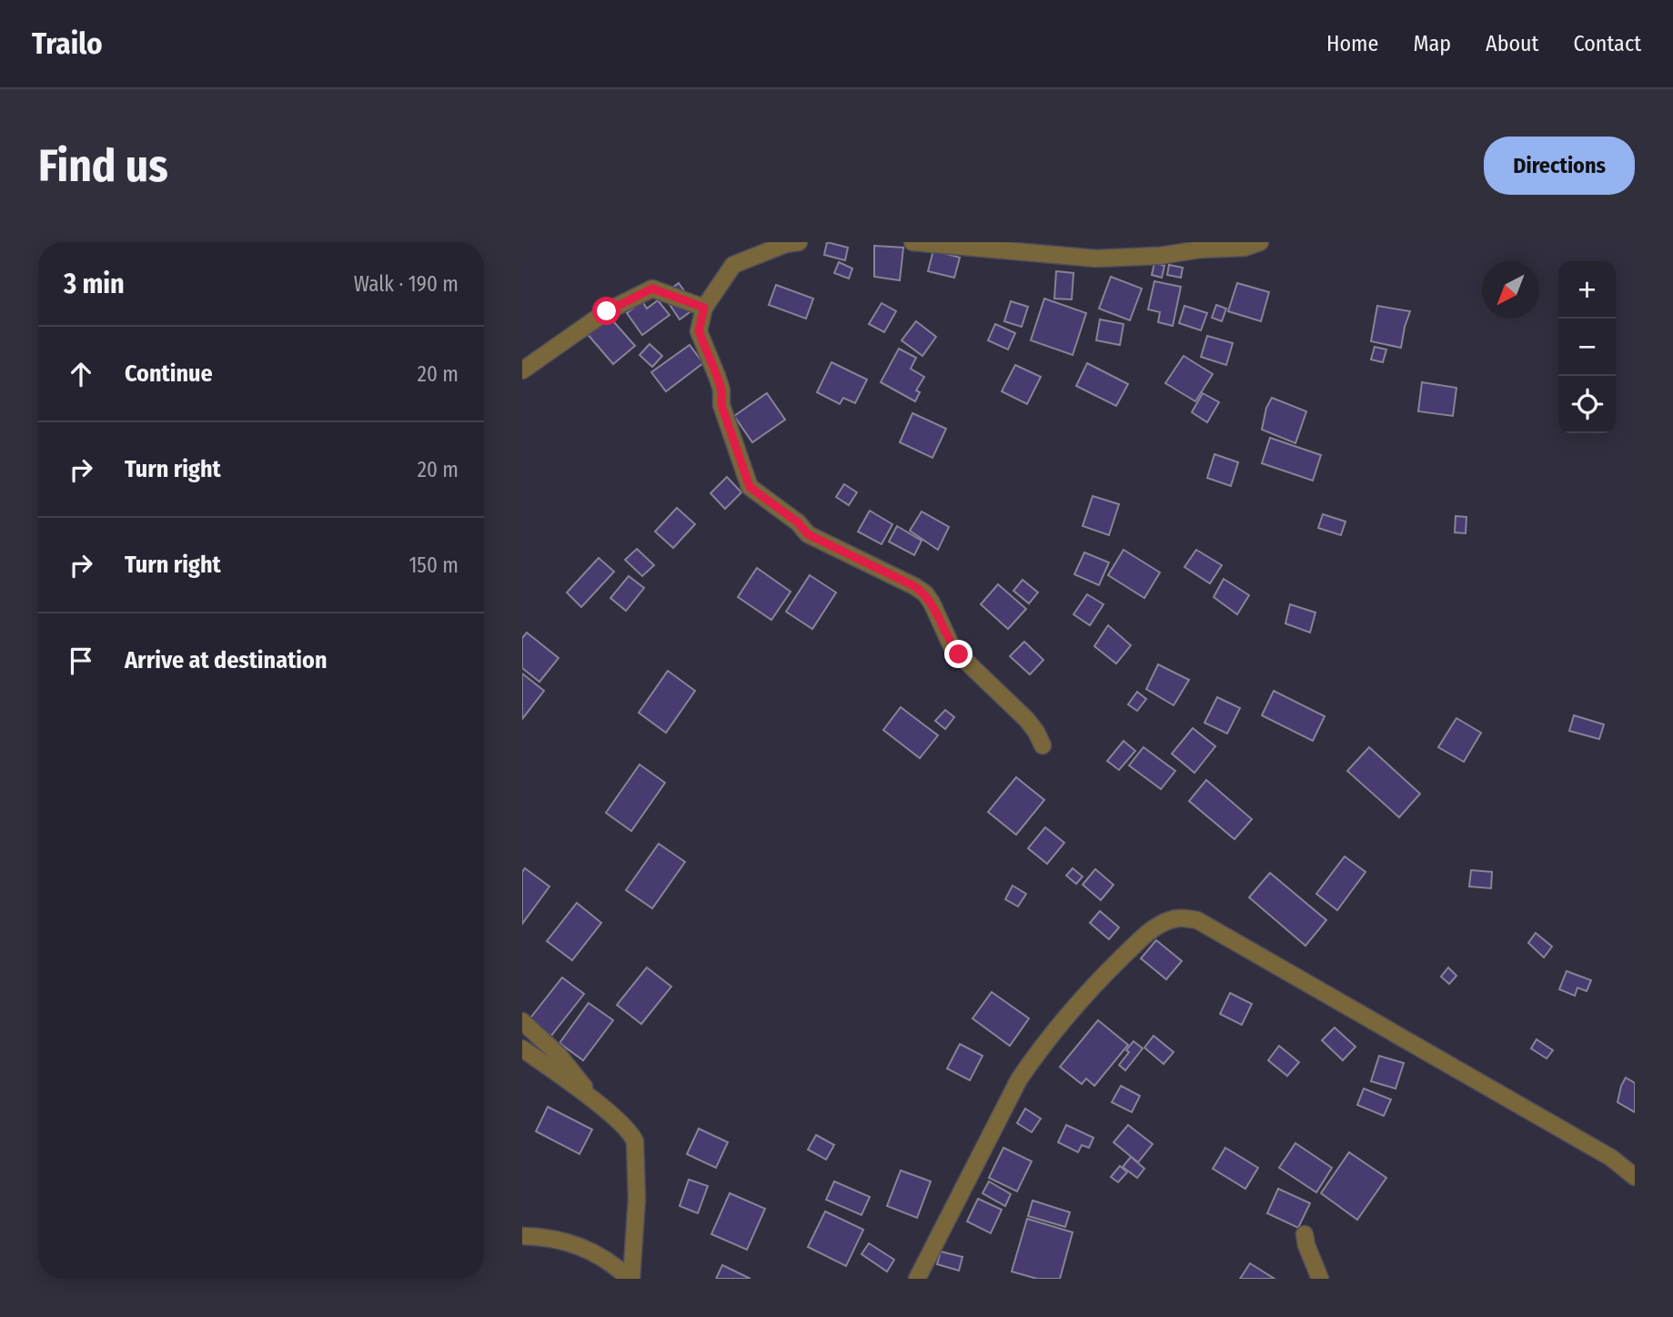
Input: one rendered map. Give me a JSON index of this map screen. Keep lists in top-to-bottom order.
{
  "north": "bottom left",
  "page": {
    "header": "Trailo",
    "nav": [
      "Home",
      "Map",
      "About",
      "Contact"
    ],
    "buttons": "Directions",
    "title": "Find us",
    "heading": ["3 min", "Walk · 190 m"],
    "map_buttons": ["+", "−"],
    "list": [
      ["Continue", "20 m"],
      ["Turn right", "20 m"],
      ["Turn right", "150 m"],
      "Arrive at destination"
    ]
  }
}
